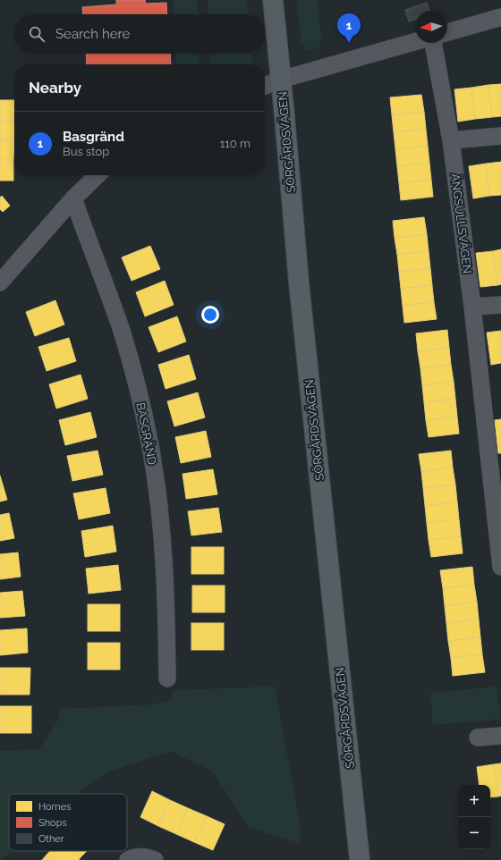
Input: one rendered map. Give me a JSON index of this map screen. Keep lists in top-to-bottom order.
{
  "streets": {
    "street": ["SÖRGÅRDSVÄGEN", "ÄNGSULLSVÄGEN", "BASGRÄND"]
  },
  "legend": ["Homes", "Shops", "Other"],
  "north": "left",
  "page": {
    "pins": "1",
    "search": "Search here",
    "heading": "Nearby",
    "list": [
      {
        "mark": "1",
        "name": "Basgränd",
        "note": "Bus stop",
        "value": "110 m"
      }
    ],
    "map_buttons": ["+", "−"]
  }
}
